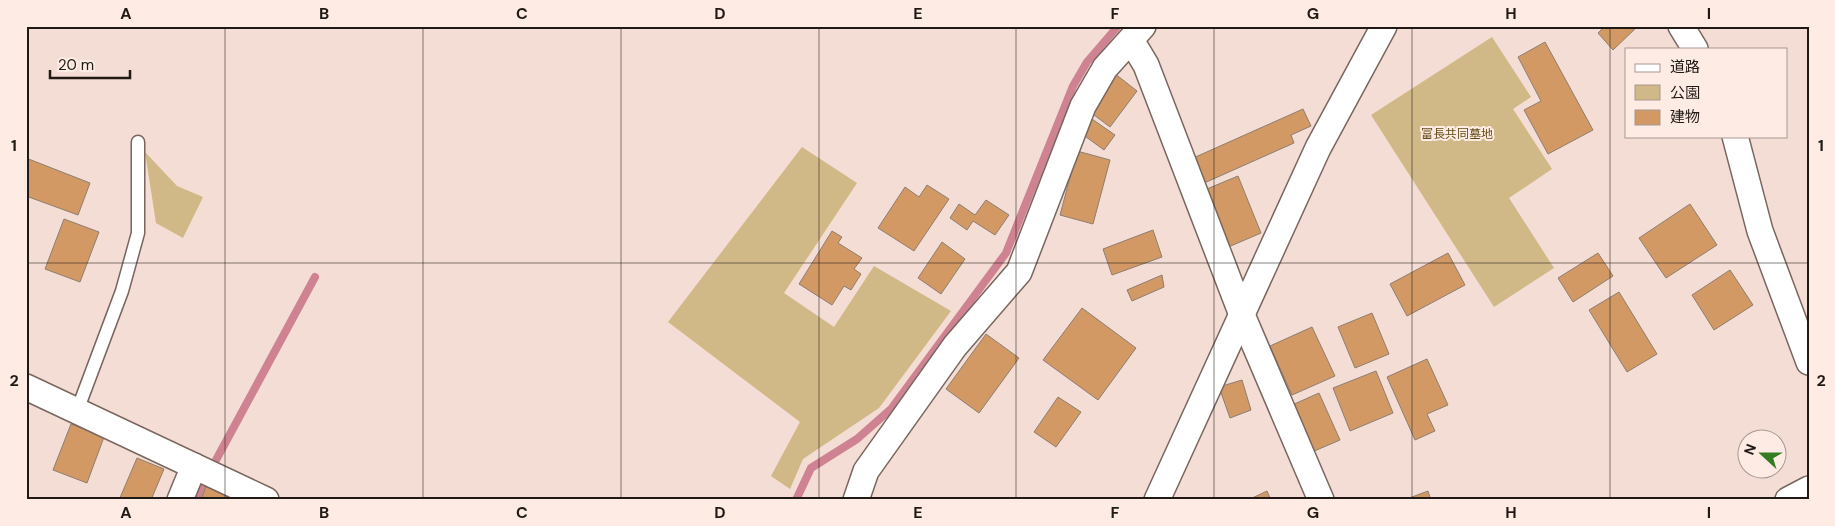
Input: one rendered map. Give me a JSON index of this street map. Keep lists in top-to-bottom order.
{
  "parks": ["富長共同墓地"],
  "legend": ["道路", "公園", "建物"],
  "scale_bar": "20 m",
  "north": "left",
  "grid": {
    "columns": [
      "A",
      "B",
      "C",
      "D",
      "E",
      "F",
      "G",
      "H",
      "I"
    ],
    "rows": ["1", "2"]
  }
}
